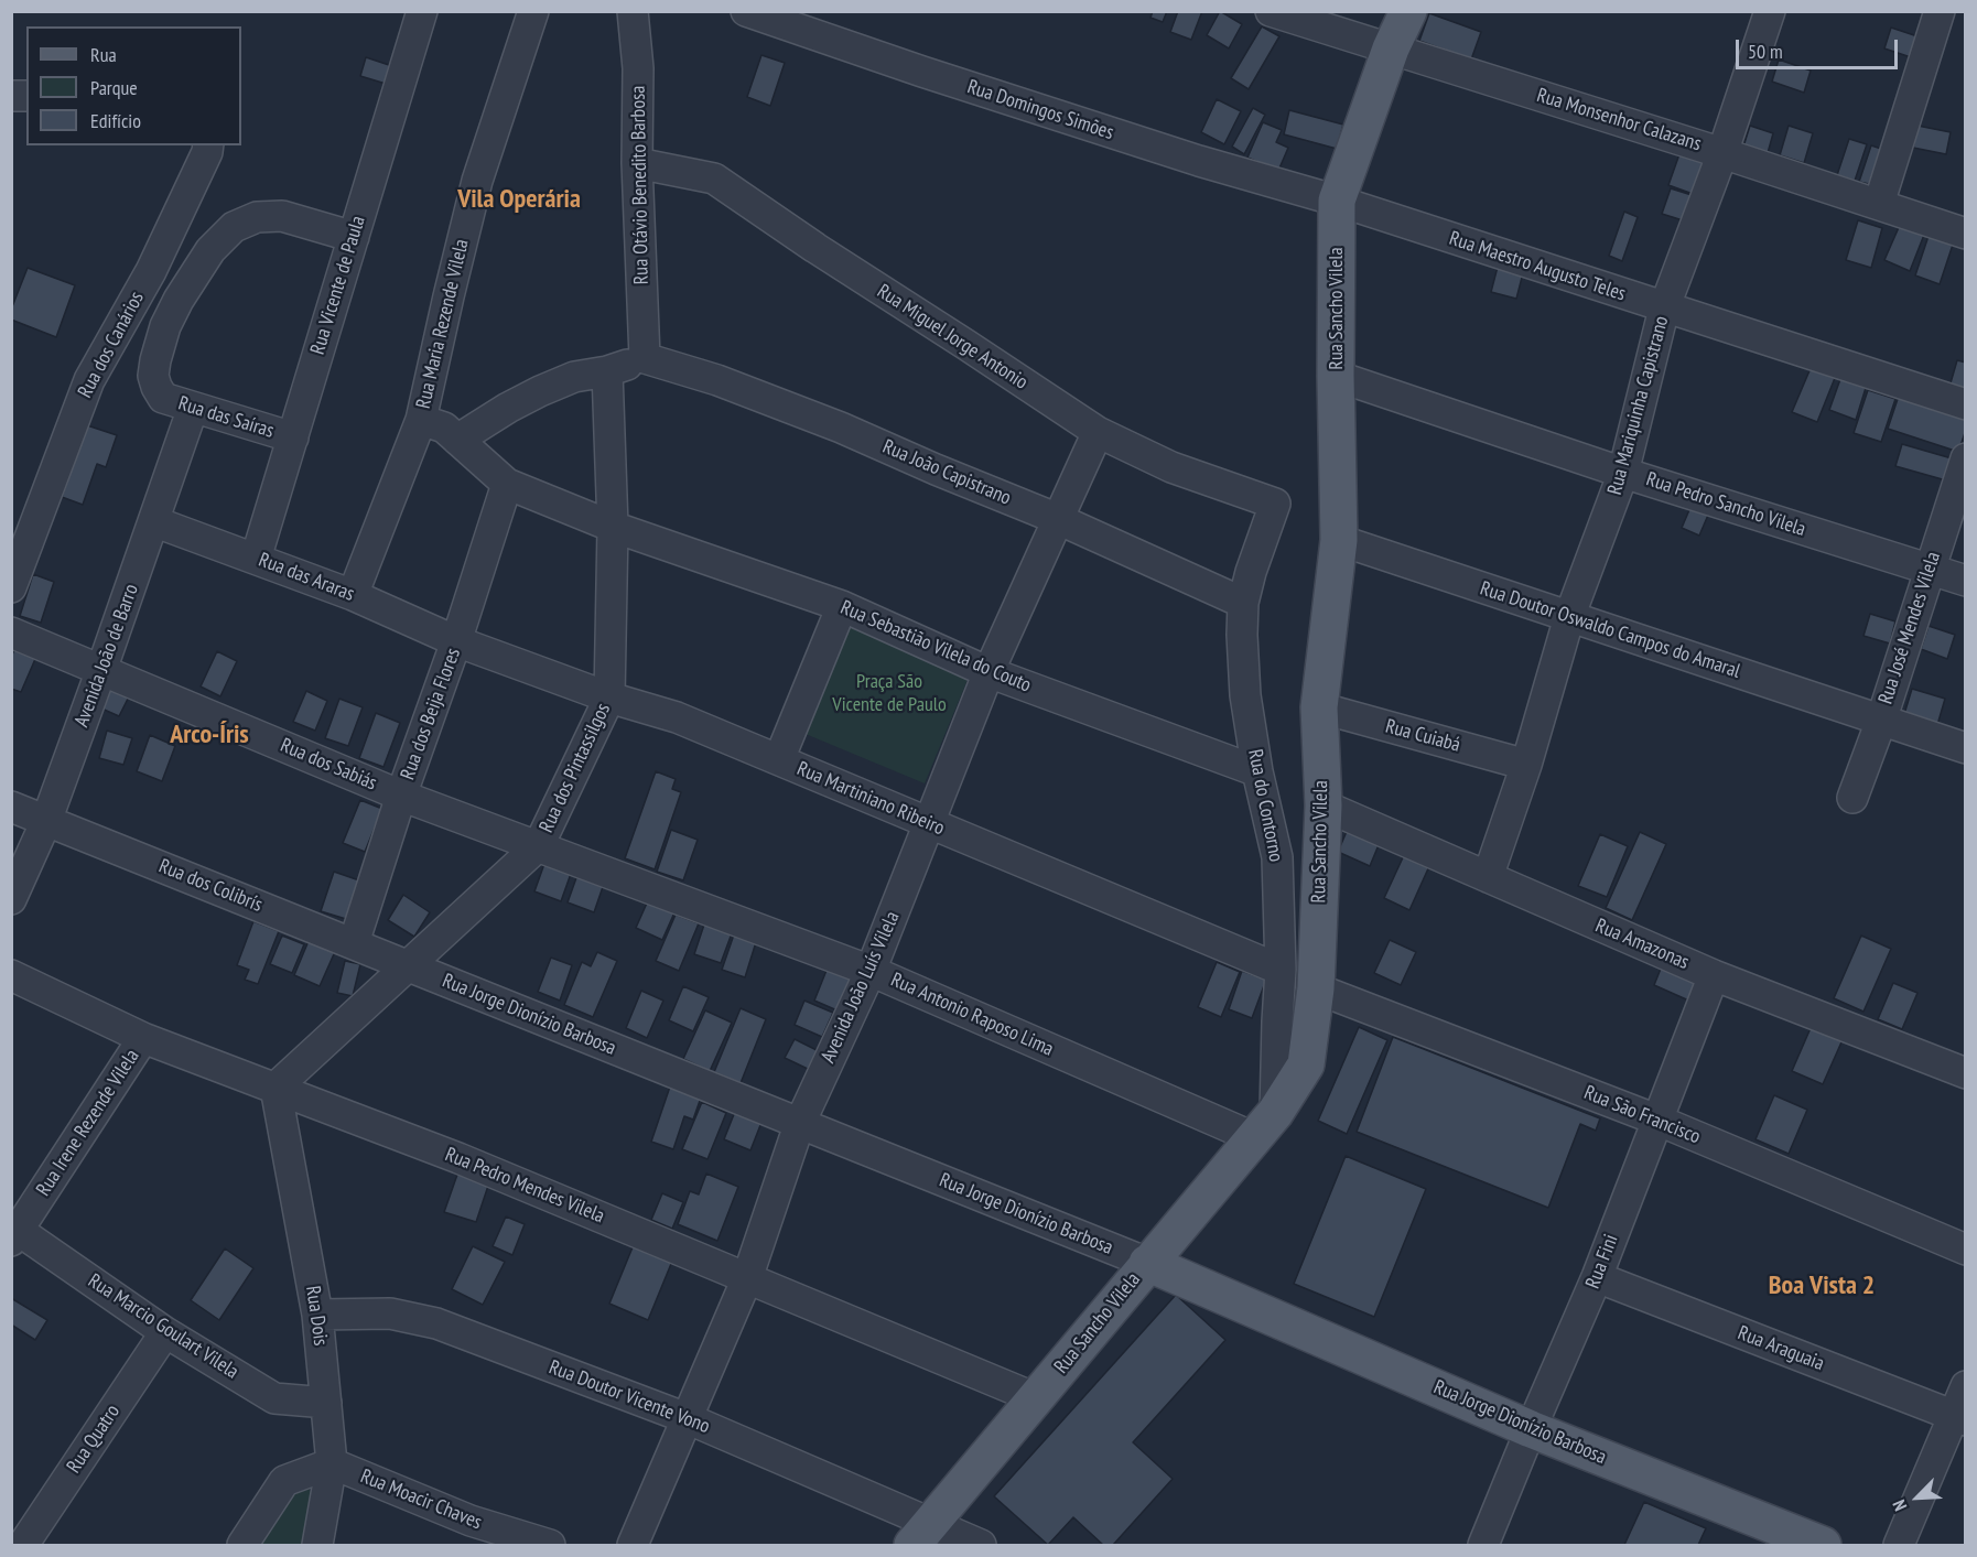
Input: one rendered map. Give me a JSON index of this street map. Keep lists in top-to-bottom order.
{
  "streets": {
    "main road": ["Rua Sancho Vilela", "Rua Jorge Dionízio Barbosa"],
    "street": [
      "Rua Domingos Simões",
      "Rua Monsenhor Calazans",
      "Rua Otávio Benedito Barbosa",
      "Rua Maestro Augusto Teles",
      "Rua Vicente de Paula",
      "Rua Maria Rezende Vilela",
      "Rua Miguel Jorge Antonio",
      "Rua dos Canários",
      "Rua Mariquinha Capistrano",
      "Rua das Saíras",
      "Rua João Capistrano",
      "Rua Pedro Sancho Vilela",
      "Rua das Araras",
      "Rua José Mendes Vilela",
      "Rua Doutor Oswaldo Campos do Amaral",
      "Rua Sebastião Vilela do Couto",
      "Avenida João de Barro",
      "Rua dos Beija Flores",
      "Rua Cuiabá",
      "Rua dos Sabiás",
      "Rua dos Pintassilgos",
      "Rua Martiniano Ribeiro",
      "Rua do Contorno",
      "Rua dos Colibrís",
      "Rua Amazonas",
      "Avenida João Luís Vilela",
      "Rua Antonio Raposo Lima",
      "Rua São Francisco",
      "Rua Irene Rezende Vilela",
      "Rua Pedro Mendes Vilela",
      "Rua Fini",
      "Rua Dois",
      "Rua Marcio Goulart Vilela",
      "Rua Araguaia",
      "Rua Doutor Vicente Vono",
      "Rua Quatro",
      "Rua Moacir Chaves"
    ]
  },
  "crossings": [
    ["Rua Domingos Simões", "Rua Maestro Augusto Teles"],
    ["Rua Domingos Simões", "Rua Sancho Vilela"],
    ["Rua Monsenhor Calazans", "Rua Sancho Vilela"],
    ["Rua Monsenhor Calazans", "Rua Mariquinha Capistrano"],
    ["Rua Otávio Benedito Barbosa", "Rua Miguel Jorge Antonio"],
    ["Rua Otávio Benedito Barbosa", "Rua João Capistrano"],
    ["Rua Maestro Augusto Teles", "Rua Sancho Vilela"],
    ["Rua Maestro Augusto Teles", "Rua Mariquinha Capistrano"],
    ["Rua Vicente de Paula", "Rua das Saíras"],
    ["Rua Vicente de Paula", "Rua das Araras"],
    ["Rua Sancho Vilela", "Rua Pedro Sancho Vilela"],
    ["Rua Sancho Vilela", "Rua Doutor Oswaldo Campos do Amaral"],
    ["Rua Sancho Vilela", "Rua Cuiabá"],
    ["Rua Sancho Vilela", "Rua do Contorno"],
    ["Rua Sancho Vilela", "Rua Amazonas"],
    ["Rua Sancho Vilela", "Rua Jorge Dionízio Barbosa"],
    ["Rua Sancho Vilela", "Rua Antonio Raposo Lima"],
    ["Rua Sancho Vilela", "Rua São Francisco"],
    ["Rua Sancho Vilela", "Rua Pedro Mendes Vilela"],
    ["Rua Sancho Vilela", "Rua Doutor Vicente Vono"],
    ["Rua Maria Rezende Vilela", "Rua das Araras"],
    ["Rua Maria Rezende Vilela", "Rua Sebastião Vilela do Couto"],
    ["Rua Miguel Jorge Antonio", "Rua do Contorno"],
    ["Rua Miguel Jorge Antonio", "Avenida João Luís Vilela"],
    ["Rua Mariquinha Capistrano", "Rua Pedro Sancho Vilela"],
    ["Rua Mariquinha Capistrano", "Rua Doutor Oswaldo Campos do Amaral"],
    ["Rua Mariquinha Capistrano", "Rua Cuiabá"],
    ["Rua Mariquinha Capistrano", "Rua Amazonas"],
    ["Rua das Saíras", "Avenida João de Barro"],
    ["Rua João Capistrano", "Rua do Contorno"],
    ["Rua João Capistrano", "Avenida João Luís Vilela"],
    ["Rua Pedro Sancho Vilela", "Rua José Mendes Vilela"],
    ["Rua das Araras", "Avenida João de Barro"],
    ["Rua das Araras", "Rua dos Beija Flores"],
    ["Rua das Araras", "Rua Martiniano Ribeiro"],
    ["Rua José Mendes Vilela", "Rua Doutor Oswaldo Campos do Amaral"],
    ["Rua Sebastião Vilela do Couto", "Rua dos Beija Flores"],
    ["Rua Sebastião Vilela do Couto", "Rua dos Pintassilgos"],
    ["Rua Sebastião Vilela do Couto", "Rua do Contorno"],
    ["Rua Sebastião Vilela do Couto", "Avenida João Luís Vilela"],
    ["Avenida João de Barro", "Rua dos Sabiás"],
    ["Avenida João de Barro", "Rua dos Colibrís"],
    ["Rua dos Beija Flores", "Rua dos Sabiás"],
    ["Rua dos Beija Flores", "Rua Martiniano Ribeiro"],
    ["Rua dos Beija Flores", "Rua dos Colibrís"],
    ["Rua dos Sabiás", "Rua dos Pintassilgos"],
    ["Rua dos Sabiás", "Rua Antonio Raposo Lima"],
    ["Rua dos Pintassilgos", "Rua Martiniano Ribeiro"],
    ["Rua dos Pintassilgos", "Rua dos Colibrís"],
    ["Rua dos Pintassilgos", "Rua Jorge Dionízio Barbosa"],
    ["Rua dos Pintassilgos", "Rua Antonio Raposo Lima"],
    ["Rua dos Pintassilgos", "Rua Pedro Mendes Vilela"],
    ["Rua dos Pintassilgos", "Rua Dois"],
    ["Rua Martiniano Ribeiro", "Rua do Contorno"],
    ["Rua Martiniano Ribeiro", "Avenida João Luís Vilela"],
    ["Rua do Contorno", "Rua Antonio Raposo Lima"],
    ["Rua dos Colibrís", "Rua Jorge Dionízio Barbosa"],
    ["Rua Amazonas", "Rua Fini"],
    ["Avenida João Luís Vilela", "Rua Jorge Dionízio Barbosa"],
    ["Avenida João Luís Vilela", "Rua Antonio Raposo Lima"],
    ["Avenida João Luís Vilela", "Rua Pedro Mendes Vilela"],
    ["Avenida João Luís Vilela", "Rua Doutor Vicente Vono"],
    ["Rua Jorge Dionízio Barbosa", "Rua Fini"],
    ["Rua São Francisco", "Rua Fini"],
    ["Rua Irene Rezende Vilela", "Rua Pedro Mendes Vilela"],
    ["Rua Irene Rezende Vilela", "Rua Marcio Goulart Vilela"],
    ["Rua Pedro Mendes Vilela", "Rua Dois"],
    ["Rua Fini", "Rua Araguaia"],
    ["Rua Dois", "Rua Marcio Goulart Vilela"],
    ["Rua Dois", "Rua Doutor Vicente Vono"],
    ["Rua Dois", "Rua Moacir Chaves"],
    ["Rua Marcio Goulart Vilela", "Rua Quatro"]
  ],
  "districts": ["Vila Operária", "Arco-Íris", "Boa Vista 2"],
  "parks": ["Praça São Vicente de Paulo"],
  "legend": ["Rua", "Parque", "Edifício"],
  "scale_bar": "50 m",
  "north": "bottom left"
}
